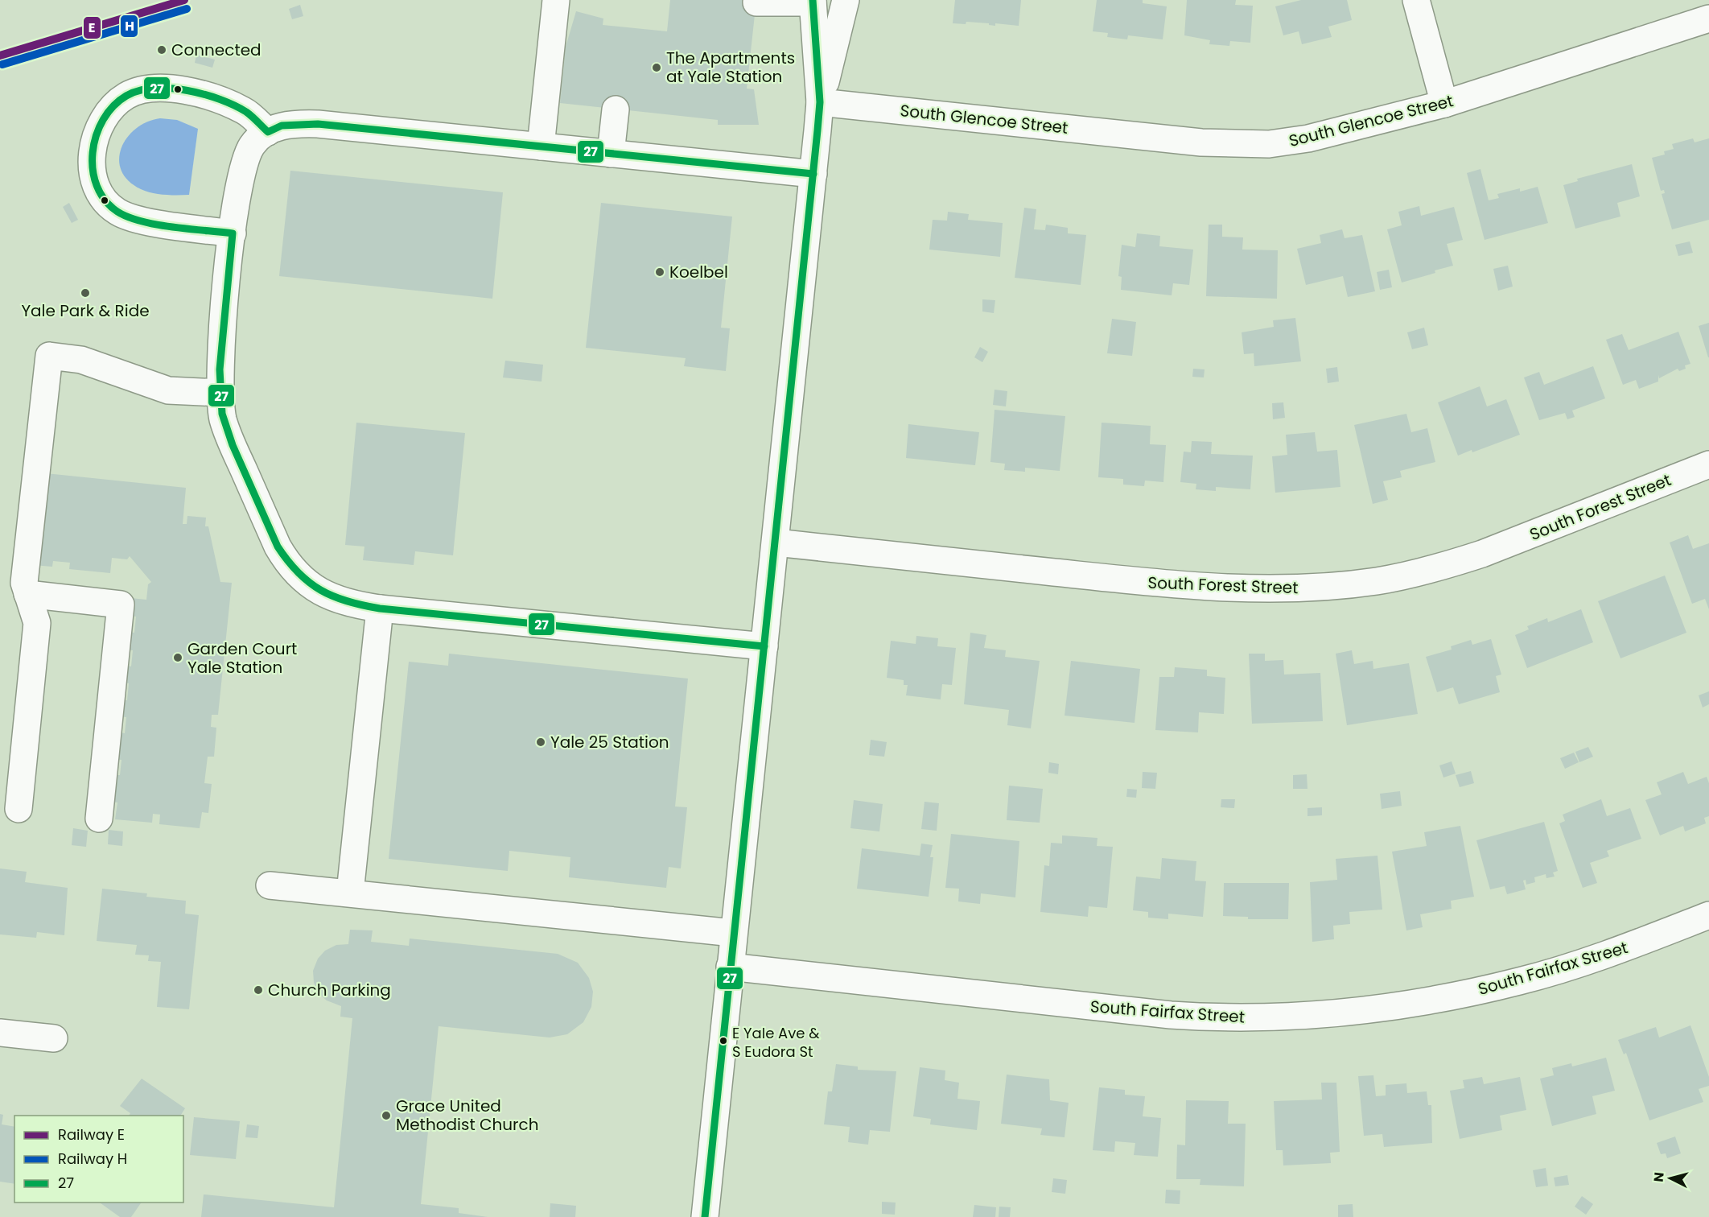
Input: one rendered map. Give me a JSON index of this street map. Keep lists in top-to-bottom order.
{
  "streets": {
    "street": ["South Glencoe Street", "South Forest Street", "South Fairfax Street"]
  },
  "places": [
    "Connected",
    "The Apartments at Yale Station",
    "Koelbel",
    "Yale Park & Ride",
    "Garden Court Yale Station",
    "Yale 25 Station",
    "Church Parking",
    "E Yale Ave & S Eudora St",
    "Grace United Methodist Church"
  ],
  "lines": ["rail line E", "transit line 27", "rail line H"],
  "legend": ["Railway E", "Railway H", "27"],
  "north": "left"
}
